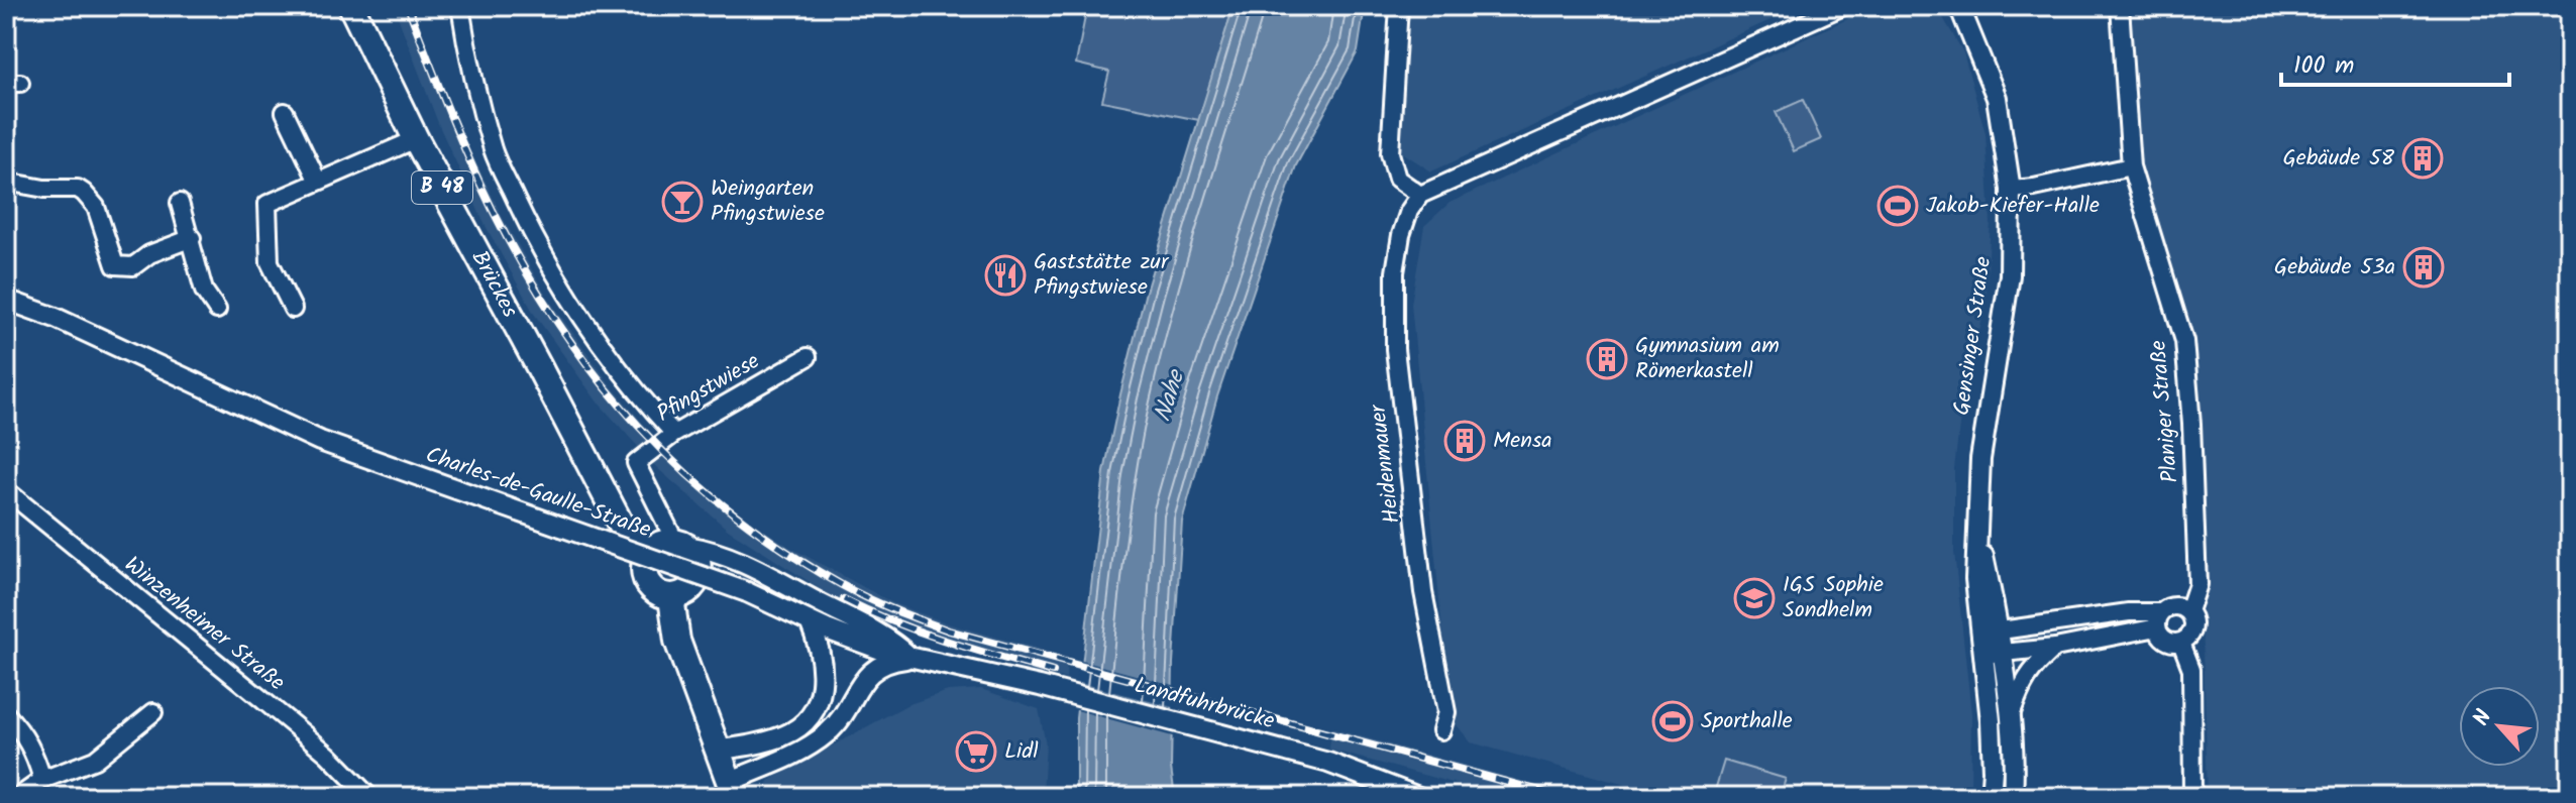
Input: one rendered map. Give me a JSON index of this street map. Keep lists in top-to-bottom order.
{
  "streets": {
    "main road": ["B 48", "Brückes"],
    "street": [
      "Gensinger Straße",
      "Pfingstwiese",
      "Planiger Straße",
      "Heidenmauer",
      "Charles-de-Gaulle-Straße",
      "Winzenheimer Straße",
      "Landfuhrbrücke"
    ]
  },
  "crossings": [
    ["Brückes", "Pfingstwiese"],
    ["Charles-de-Gaulle-Straße", "Landfuhrbrücke"]
  ],
  "water": ["Nahe"],
  "places": {
    "building": [
      "Gebäude 58",
      "Gebäude 53a",
      "Gymnasium am Römerkastell",
      "Mensa"
    ],
    "bar": ["Weingarten Pfingstwiese"],
    "sports": ["Jakob-Kiefer-Halle", "Sporthalle"],
    "restaurant": ["Gaststätte zur Pfingstwiese"],
    "school or university": ["IGS Sophie Sondhelm"],
    "supermarket": ["Lidl"]
  },
  "scale_bar": "100 m",
  "north": "top left"
}
